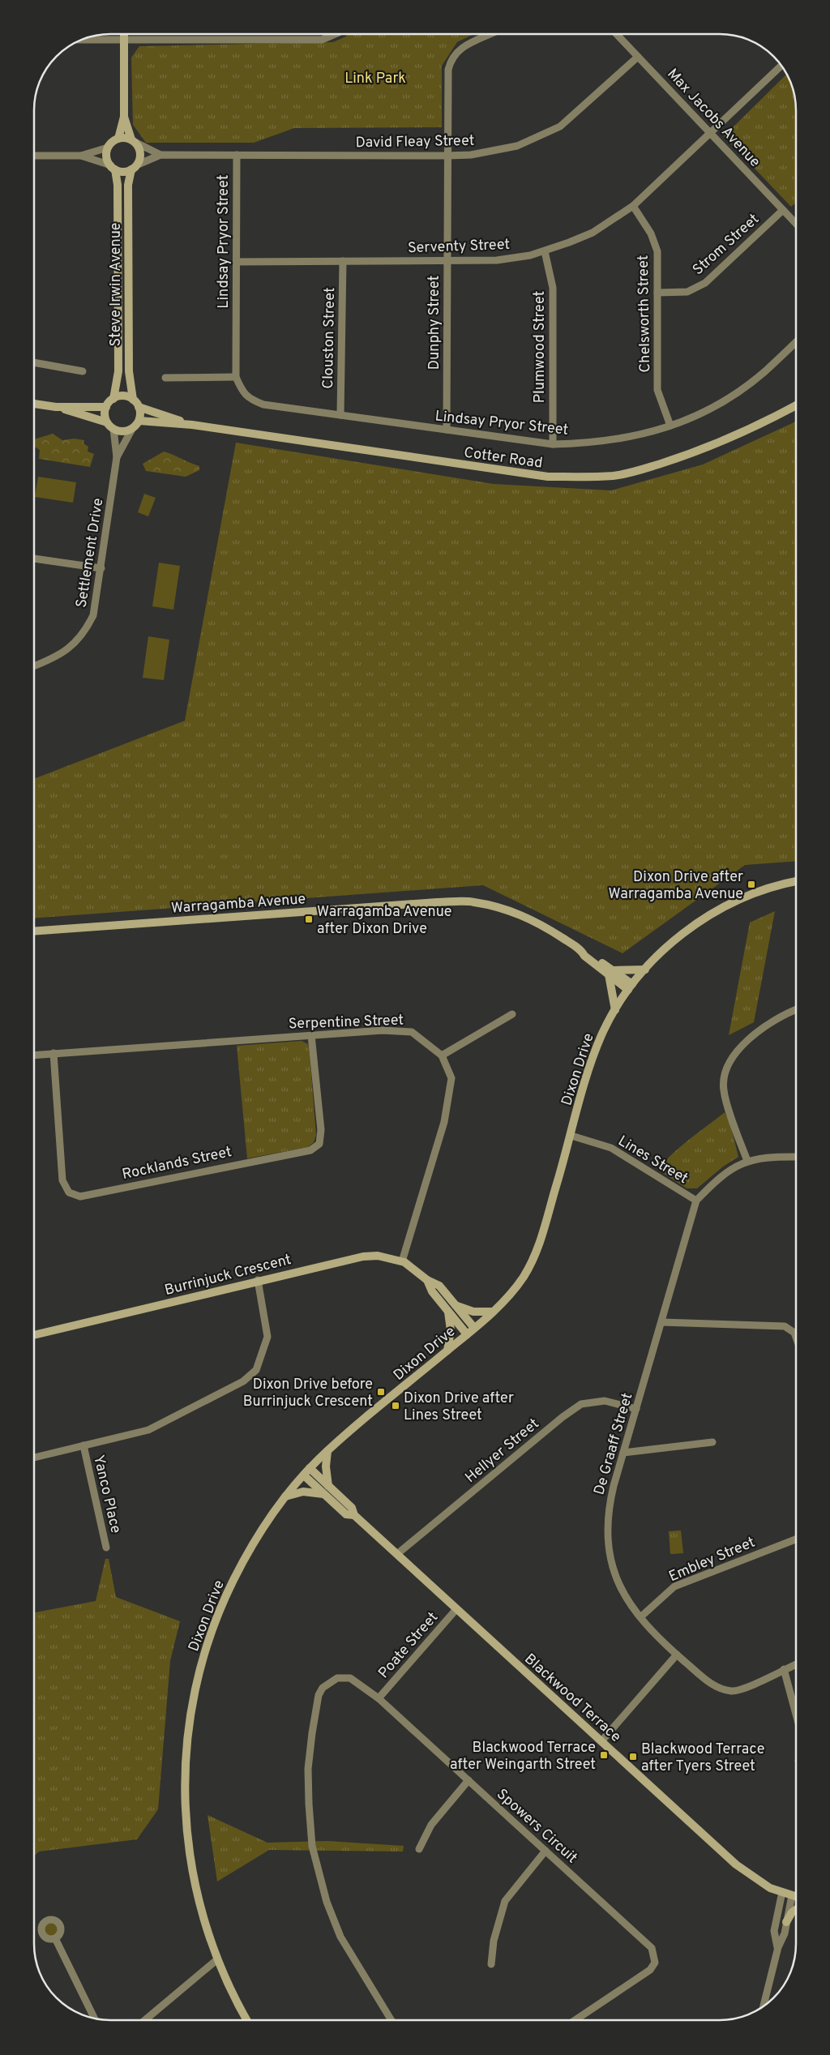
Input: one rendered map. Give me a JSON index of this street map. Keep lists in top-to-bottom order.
{
  "streets": {
    "main road": [
      "Steve Irwin Avenue",
      "Cotter Road",
      "Warragamba Avenue",
      "Dixon Drive",
      "Burrinjuck Crescent",
      "Blackwood Terrace"
    ],
    "street": [
      "Max Jacobs Avenue",
      "David Fleay Street",
      "Lindsay Pryor Street",
      "Strom Street",
      "Serventy Street",
      "Chelsworth Street",
      "Dunphy Street",
      "Clouston Street",
      "Plumwood Street",
      "Settlement Drive",
      "Serpentine Street",
      "Lines Street",
      "Rocklands Street",
      "De Graaff Street",
      "Hellyer Street",
      "Yanco Place",
      "Embley Street",
      "Poate Street",
      "Spowers Circuit"
    ]
  },
  "crossings": [
    ["Max Jacobs Avenue", "David Fleay Street"],
    ["Max Jacobs Avenue", "Strom Street"],
    ["Max Jacobs Avenue", "Serventy Street"],
    ["David Fleay Street", "Lindsay Pryor Street"],
    ["David Fleay Street", "Steve Irwin Avenue"],
    ["David Fleay Street", "Dunphy Street"],
    ["Lindsay Pryor Street", "Serventy Street"],
    ["Lindsay Pryor Street", "Chelsworth Street"],
    ["Lindsay Pryor Street", "Dunphy Street"],
    ["Lindsay Pryor Street", "Clouston Street"],
    ["Lindsay Pryor Street", "Plumwood Street"],
    ["Strom Street", "Chelsworth Street"],
    ["Serventy Street", "Chelsworth Street"],
    ["Serventy Street", "Dunphy Street"],
    ["Serventy Street", "Clouston Street"],
    ["Serventy Street", "Plumwood Street"],
    ["Steve Irwin Avenue", "Cotter Road"],
    ["Steve Irwin Avenue", "Settlement Drive"],
    ["Cotter Road", "Settlement Drive"],
    ["Warragamba Avenue", "Dixon Drive"],
    ["Serpentine Street", "Rocklands Street"],
    ["Serpentine Street", "Burrinjuck Crescent"],
    ["Dixon Drive", "Lines Street"],
    ["Dixon Drive", "Burrinjuck Crescent"],
    ["Dixon Drive", "Blackwood Terrace"],
    ["Lines Street", "De Graaff Street"],
    ["De Graaff Street", "Hellyer Street"],
    ["De Graaff Street", "Embley Street"],
    ["Hellyer Street", "Blackwood Terrace"],
    ["Poate Street", "Blackwood Terrace"],
    ["Poate Street", "Spowers Circuit"]
  ],
  "parks": ["Link Park"],
  "places": {
    "transit": [
      "Dixon Drive after Warragamba Avenue",
      "Warragamba Avenue after Dixon Drive",
      "Dixon Drive before Burrinjuck Crescent",
      "Dixon Drive after Lines Street",
      "Blackwood Terrace after Weingarth Street",
      "Blackwood Terrace after Tyers Street"
    ]
  }
}
